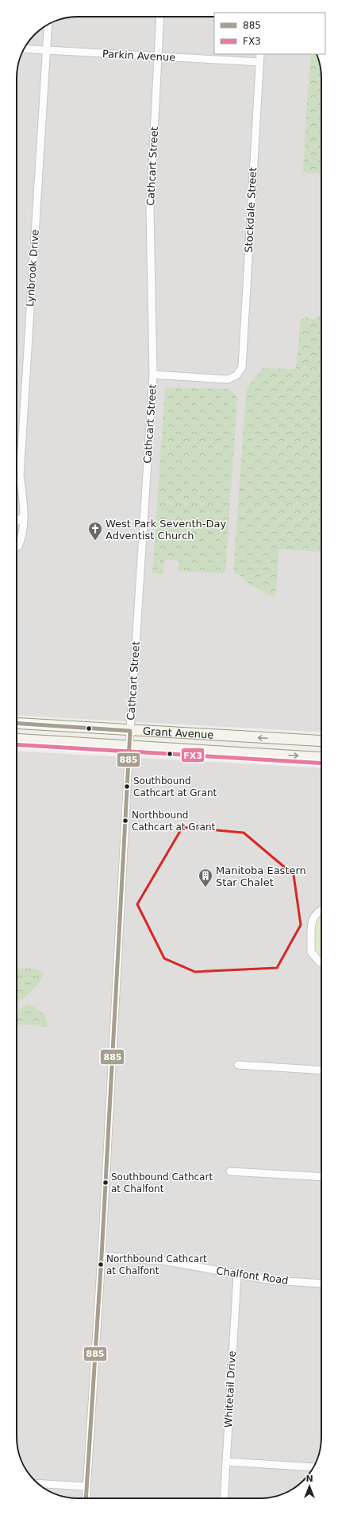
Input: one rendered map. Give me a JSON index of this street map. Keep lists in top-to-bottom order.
{
  "streets": {
    "main road": ["Grant Avenue"],
    "street": [
      "Parkin Avenue",
      "Cathcart Street",
      "Stockdale Street",
      "Lynbrook Drive",
      "Chalfont Road",
      "Whitetail Drive"
    ]
  },
  "crossings": [
    ["Parkin Avenue", "Cathcart Street"],
    ["Parkin Avenue", "Stockdale Street"],
    ["Parkin Avenue", "Lynbrook Drive"],
    ["Cathcart Street", "Stockdale Street"],
    ["Cathcart Street", "Grant Avenue"],
    ["Cathcart Street", "Chalfont Road"],
    ["Chalfont Road", "Whitetail Drive"]
  ],
  "places": {
    "church": ["West Park Seventh-Day Adventist Church"],
    "other": [
      "Southbound Cathcart at Grant",
      "Northbound Cathcart at Grant",
      "Southbound Cathcart at Chalfont",
      "Northbound Cathcart at Chalfont"
    ],
    "building": ["Manitoba Eastern Star Chalet"]
  },
  "lines": ["transit line 885", "transit line FX3"],
  "legend": ["885", "FX3"],
  "north": "top"
}
